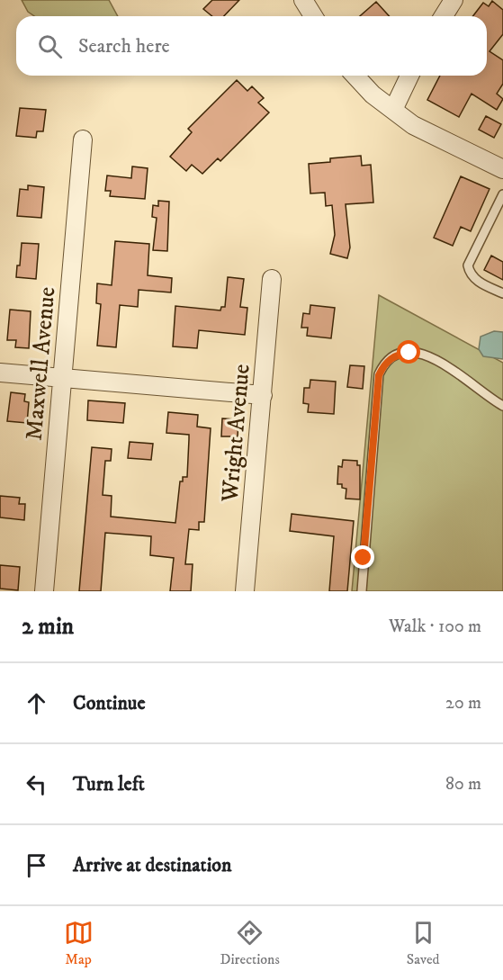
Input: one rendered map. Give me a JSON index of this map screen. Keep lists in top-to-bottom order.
{
  "streets": {
    "street": ["Maxwell Avenue", "Wright Avenue"]
  },
  "page": {
    "search": "Search here",
    "heading": ["2 min", "Walk · 100 m"],
    "list": [
      ["Continue", "20 m"],
      ["Turn left", "80 m"],
      "Arrive at destination"
    ],
    "nav": ["Map", "Directions", "Saved"]
  }
}
